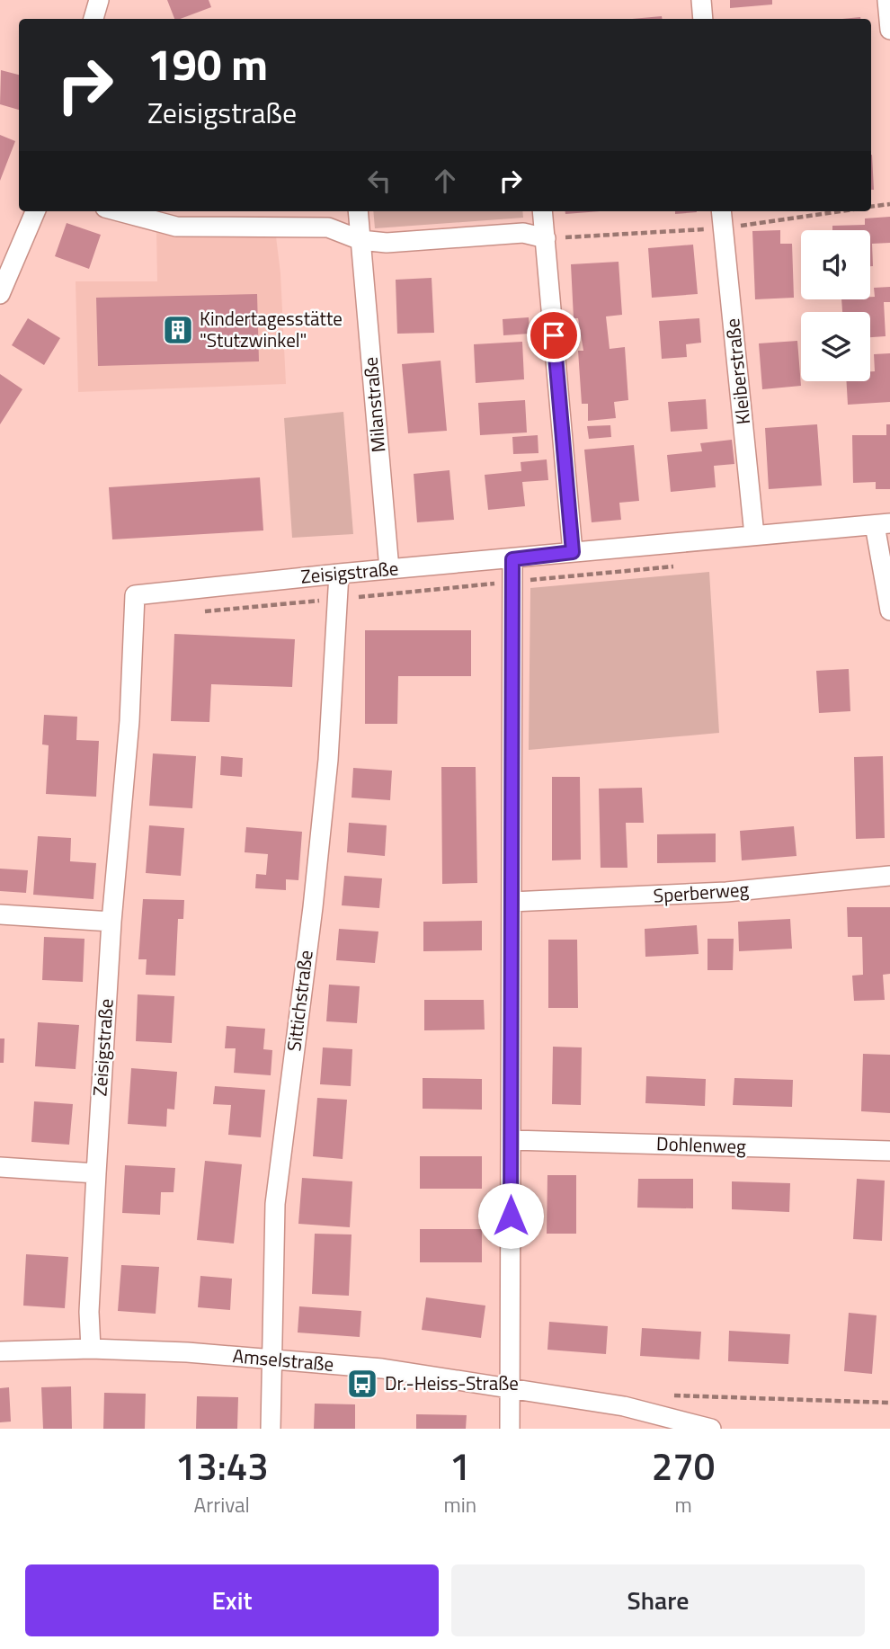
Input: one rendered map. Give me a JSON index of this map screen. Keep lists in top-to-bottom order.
{
  "streets": {
    "street": [
      "Kleiberstraße",
      "Milanstraße",
      "Zeisigstraße",
      "Sperberweg",
      "Sittichstraße",
      "Dohlenweg",
      "Amselstraße"
    ]
  },
  "crossings": [
    ["Kleiberstraße", "Zeisigstraße"],
    ["Milanstraße", "Zeisigstraße"],
    ["Zeisigstraße", "Sittichstraße"],
    ["Zeisigstraße", "Amselstraße"],
    ["Sittichstraße", "Amselstraße"]
  ],
  "places": {
    "building": ["Kindertagesstätte \"Stutzwinkel\""],
    "bus stop": ["Dr.-Heiss-Straße"]
  },
  "page": {
    "turn": ["190 m", "Zeisigstraße"],
    "eta": [
      "13:43",
      "Arrival",
      "1",
      "min",
      "270",
      "m"
    ],
    "buttons": ["Exit", "Share"]
  }
}
